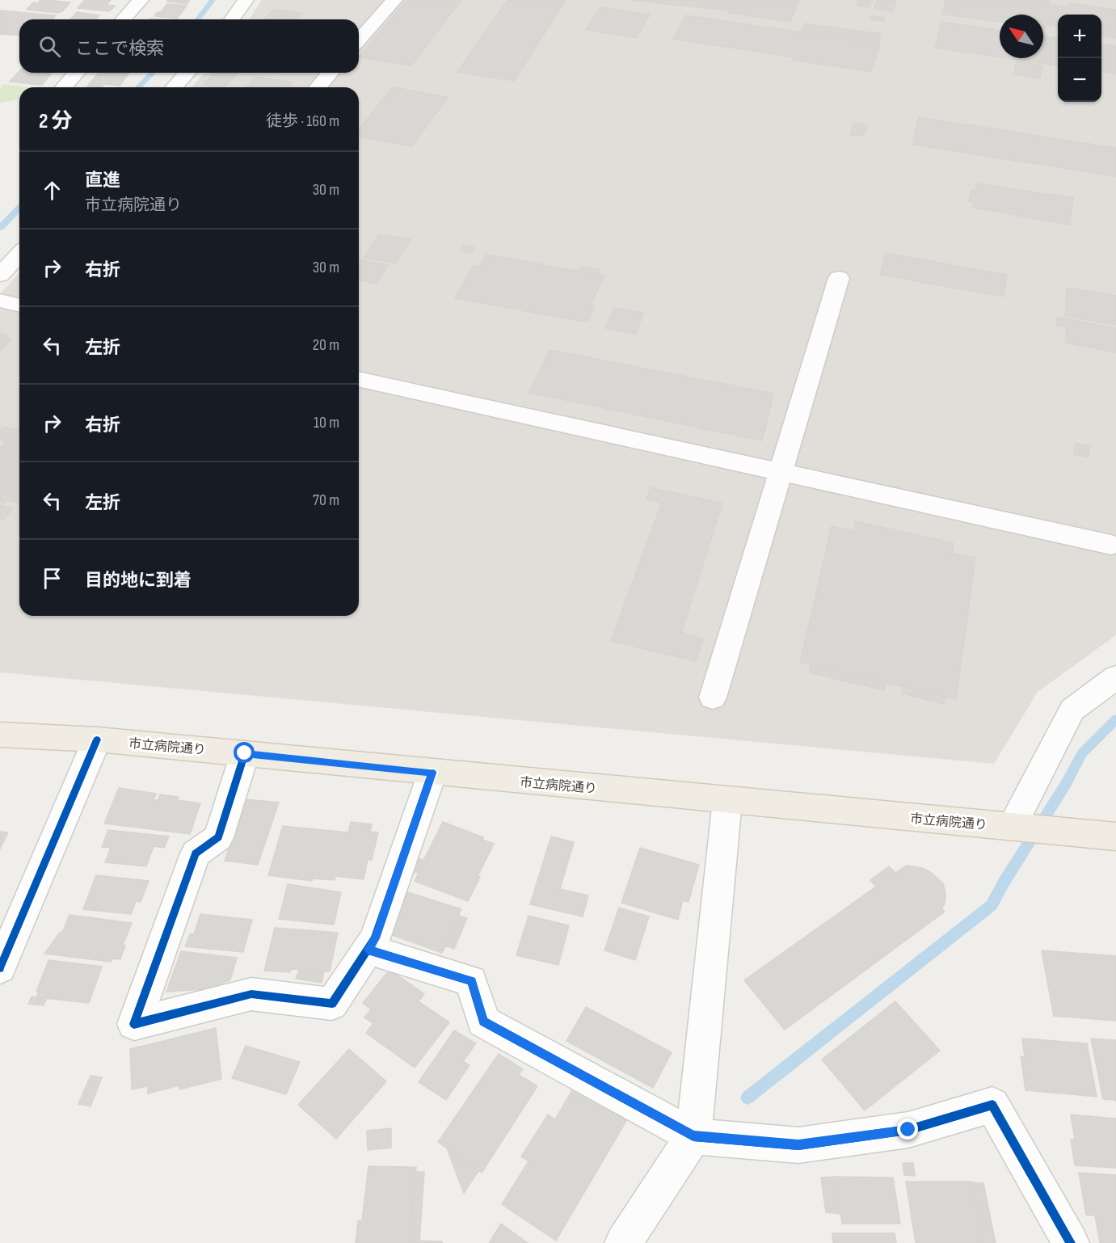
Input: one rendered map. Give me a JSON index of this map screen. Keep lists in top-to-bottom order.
{
  "streets": {
    "main road": ["市立病院通り"]
  },
  "north": "top left",
  "page": {
    "map_buttons": ["+", "−"],
    "search": "ここで検索",
    "heading": ["2 分", "徒歩 · 160 m"],
    "list": [
      ["直進", "市立病院通り", "30 m"],
      ["右折", "30 m"],
      ["左折", "20 m"],
      ["右折", "10 m"],
      ["左折", "70 m"],
      "目的地に到着"
    ]
  }
}
